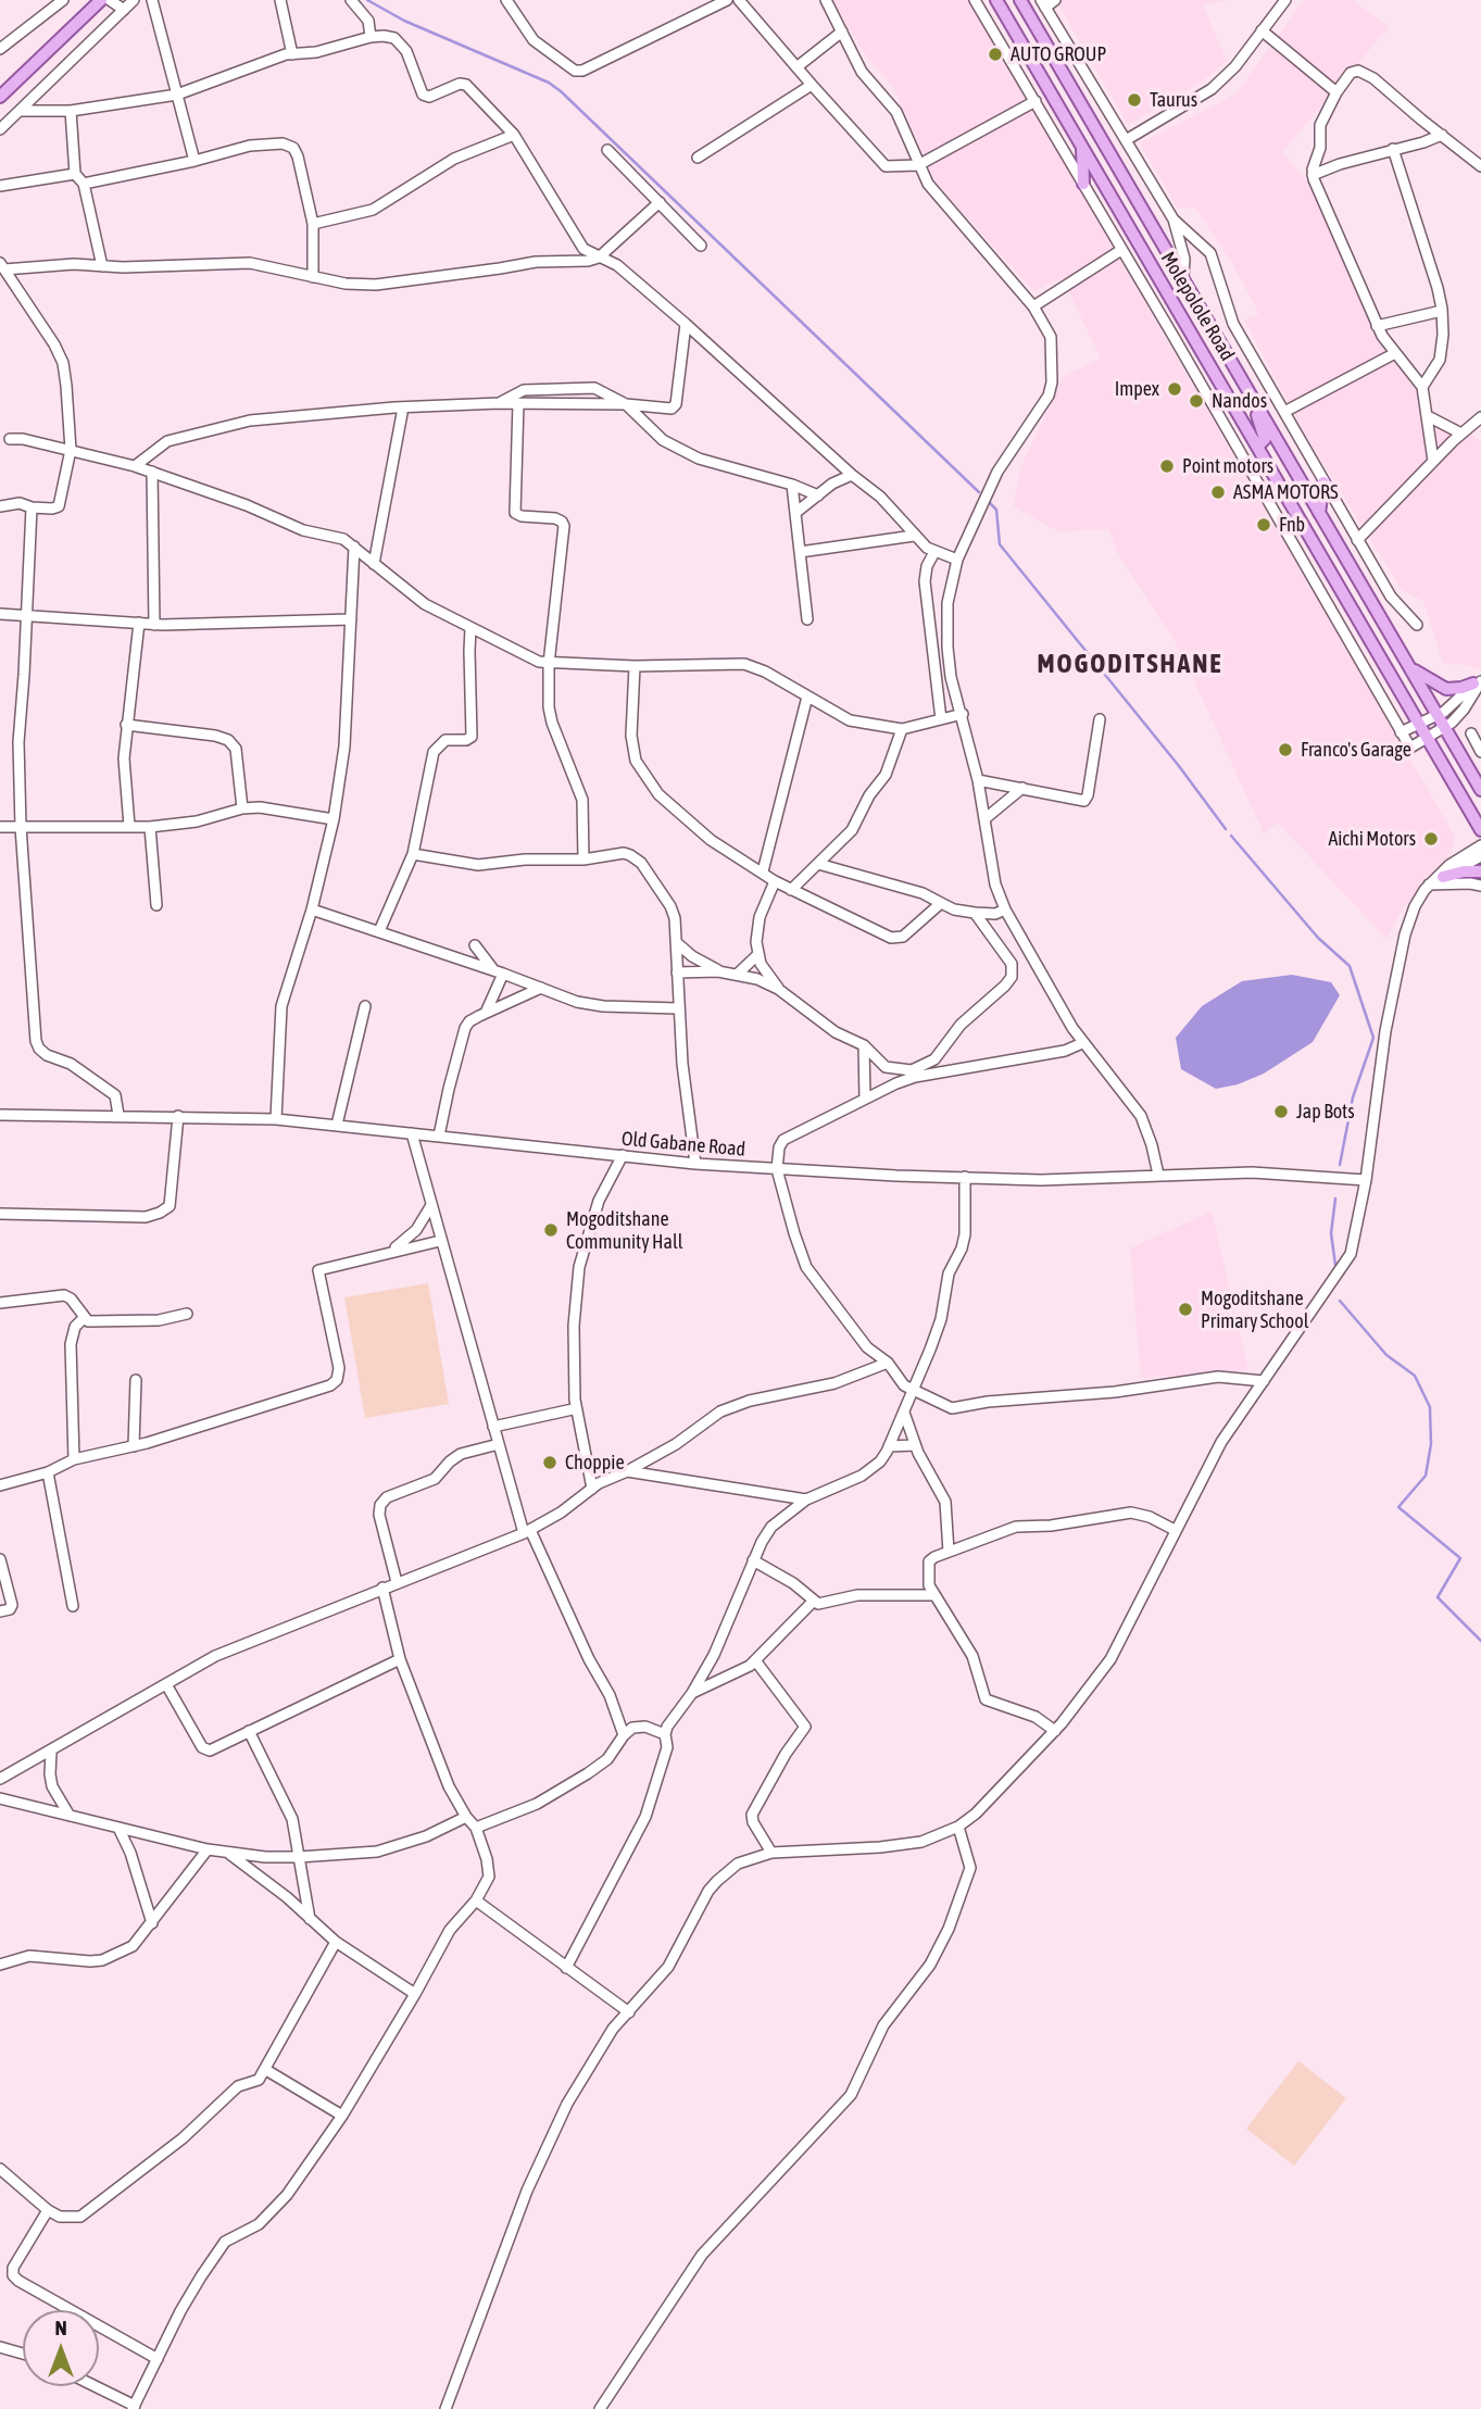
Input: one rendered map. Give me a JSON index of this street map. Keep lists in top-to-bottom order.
{
  "streets": {
    "main road": ["Molepolole Road"],
    "street": ["Old Gabane Road"]
  },
  "districts": ["MOGODITSHANE"],
  "places": [
    "AUTO GROUP",
    "Taurus",
    "Impex",
    "Nandos",
    "Point motors",
    "ASMA MOTORS",
    "Fnb",
    "Franco's Garage",
    "Aichi Motors",
    "Jap Bots",
    "Mogoditshane Community Hall",
    "Mogoditshane Primary School",
    "Choppie"
  ],
  "north": "top"
}
